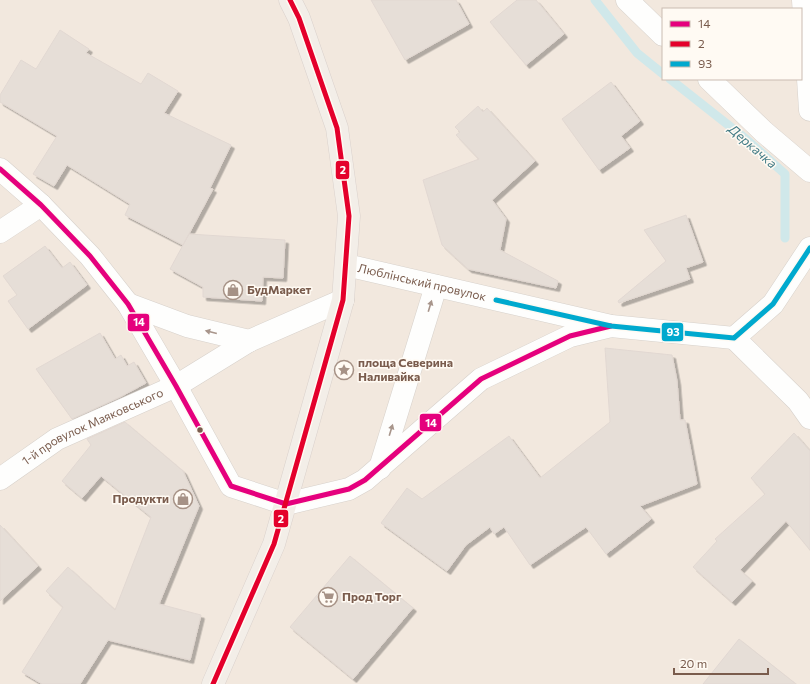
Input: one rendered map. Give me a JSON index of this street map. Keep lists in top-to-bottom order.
{
  "streets": {
    "street": ["Люблінський провулок", "1-й провулок Маяковського"]
  },
  "water": ["Деркачка"],
  "places": {
    "shop": ["БудМаркет", "Продукти"],
    "place": ["площа Северина Наливайка"],
    "supermarket": ["Прод Торг"]
  },
  "lines": ["transit line 2", "transit line 14", "transit line 93"],
  "legend": ["14", "2", "93"],
  "scale_bar": "20 m"
}
